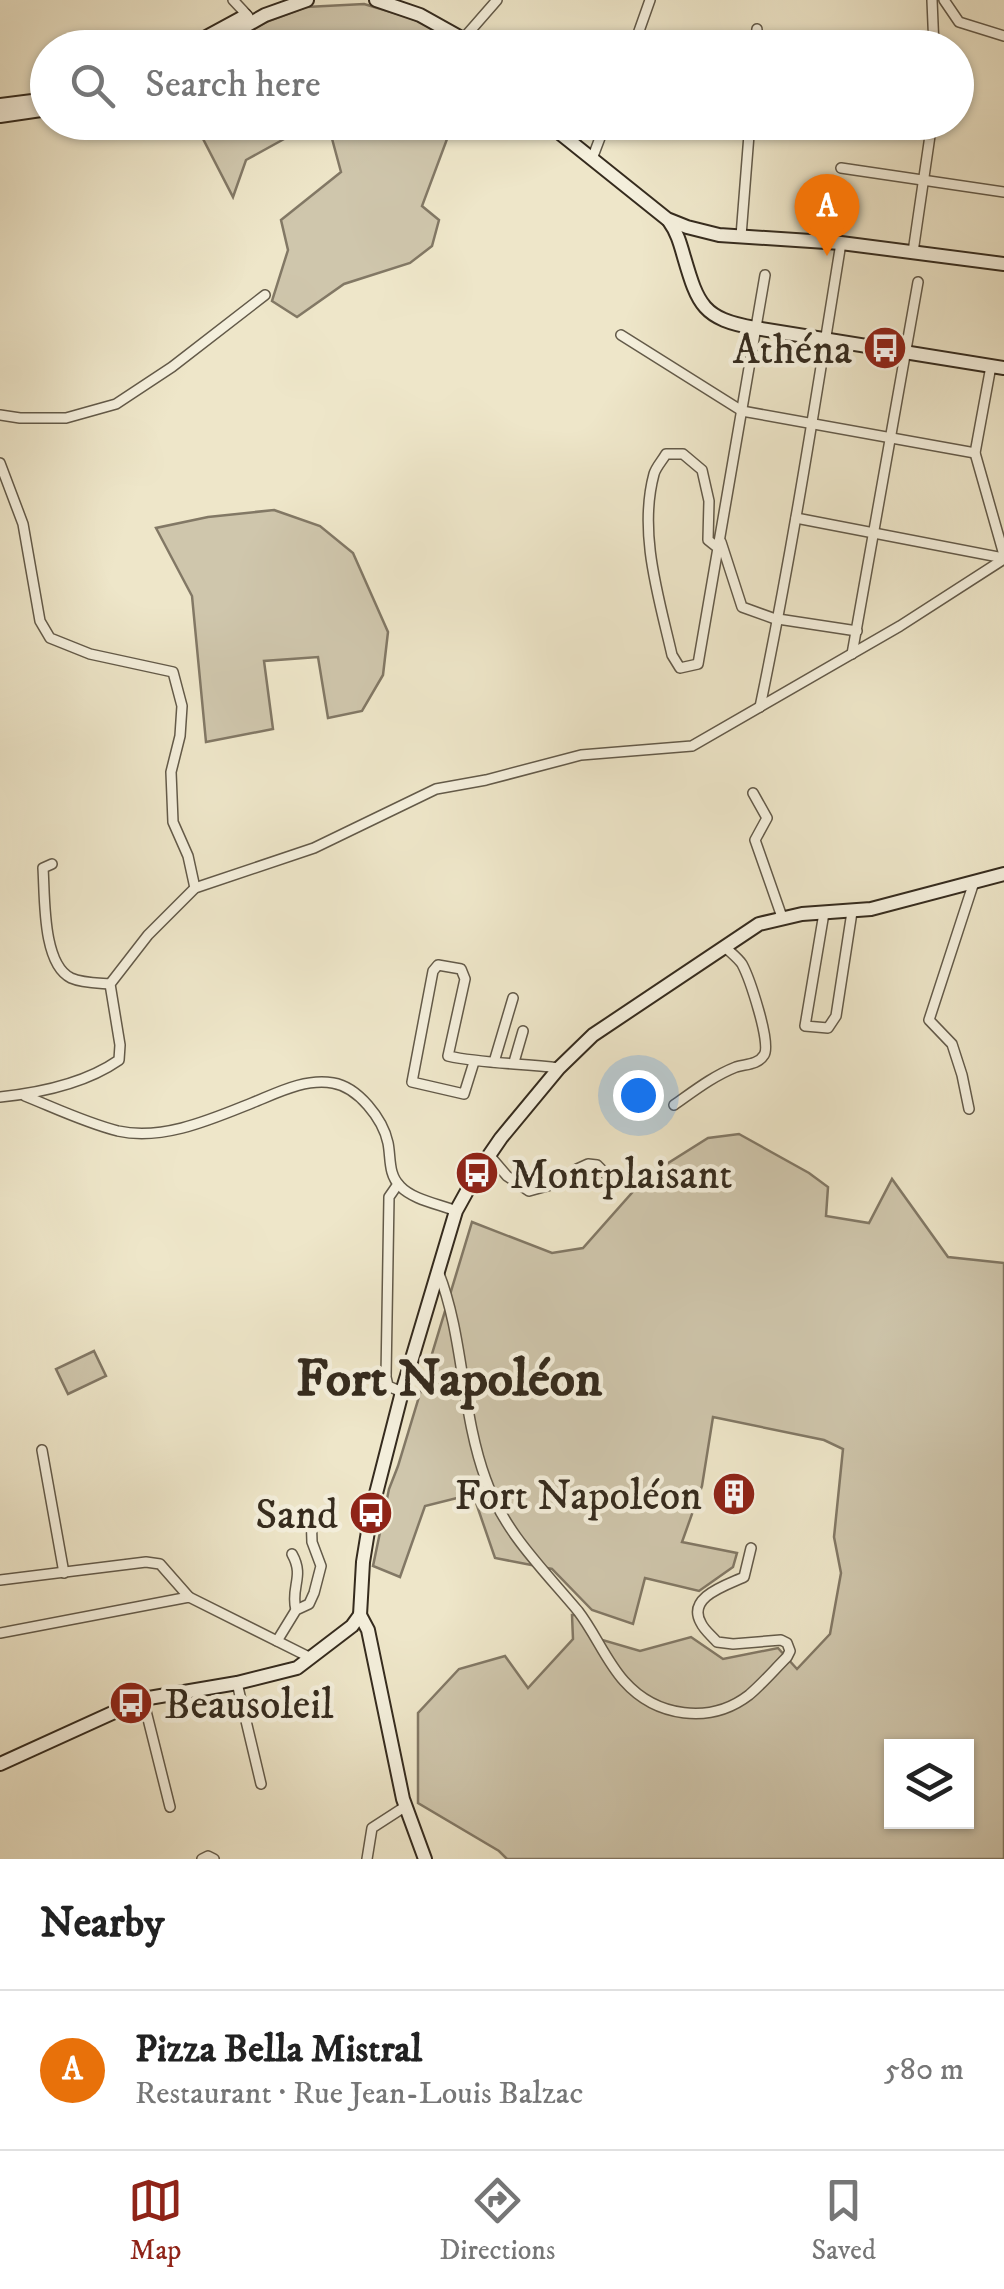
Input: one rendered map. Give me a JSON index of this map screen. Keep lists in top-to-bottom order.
{
  "districts": ["Fort Napoléon"],
  "places": {
    "bus stop": [
      "Athéna",
      "Montplaisant",
      "Sand",
      "Beausoleil"
    ],
    "building": ["Fort Napoléon"]
  },
  "page": {
    "search": "Search here",
    "pins": "A",
    "heading": "Nearby",
    "list": [
      {
        "mark": "A",
        "name": "Pizza Bella Mistral",
        "note": "Restaurant · Rue Jean-Louis Balzac",
        "value": "580 m"
      }
    ],
    "nav": ["Map", "Directions", "Saved"]
  }
}
